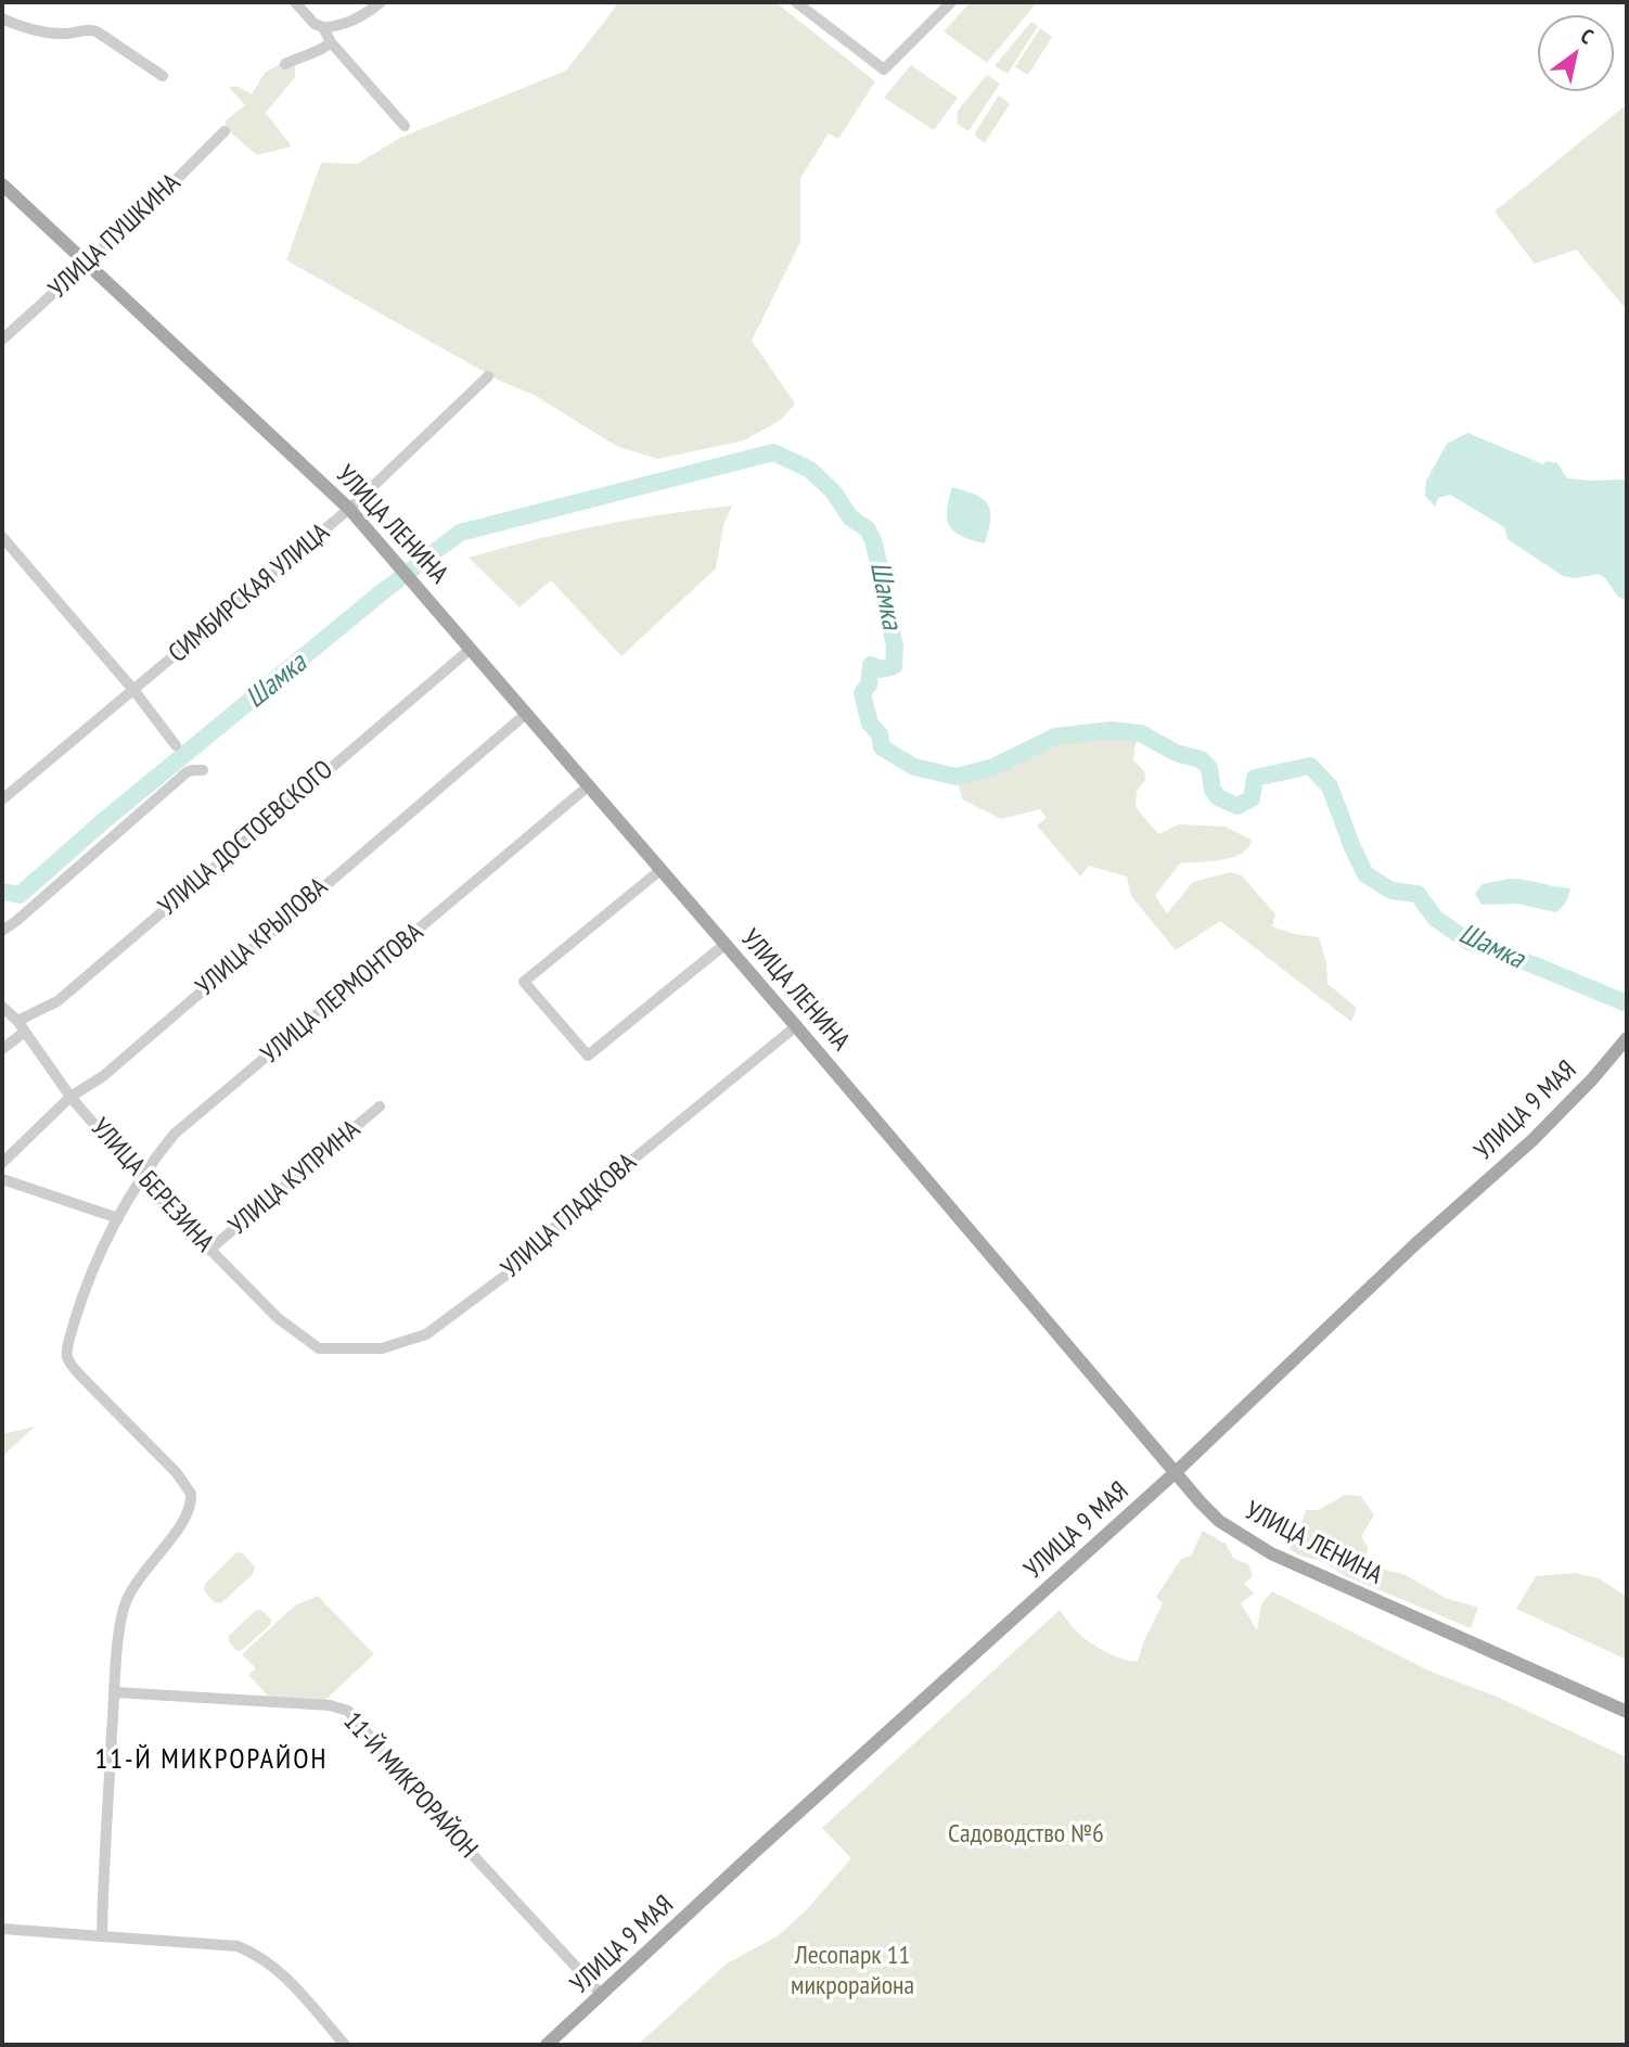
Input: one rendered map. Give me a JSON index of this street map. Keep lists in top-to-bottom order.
{
  "streets": {
    "main road": ["УЛИЦА ЛЕНИНА", "УЛИЦА 9 МАЯ"],
    "street": [
      "УЛИЦА ПУШКИНА",
      "СИМБИРСКАЯ УЛИЦА",
      "УЛИЦА ДОСТОЕВСКОГО",
      "УЛИЦА КРЫЛОВА",
      "УЛИЦА ЛЕРМОНТОВА",
      "УЛИЦА КУПРИНА",
      "УЛИЦА БЕРЕЗИНА",
      "УЛИЦА ГЛАДКОВА",
      "11-Й МИКРОРАЙОН"
    ]
  },
  "crossings": [
    ["УЛИЦА ПУШКИНА", "УЛИЦА ЛЕНИНА"],
    ["УЛИЦА ЛЕНИНА", "СИМБИРСКАЯ УЛИЦА"],
    ["УЛИЦА ЛЕНИНА", "УЛИЦА ДОСТОЕВСКОГО"],
    ["УЛИЦА ЛЕНИНА", "УЛИЦА КРЫЛОВА"],
    ["УЛИЦА ЛЕНИНА", "УЛИЦА ЛЕРМОНТОВА"],
    ["УЛИЦА ЛЕНИНА", "УЛИЦА 9 МАЯ"],
    ["УЛИЦА ЛЕНИНА", "УЛИЦА ГЛАДКОВА"],
    ["УЛИЦА ДОСТОЕВСКОГО", "УЛИЦА БЕРЕЗИНА"],
    ["УЛИЦА КРЫЛОВА", "УЛИЦА БЕРЕЗИНА"],
    ["УЛИЦА ЛЕРМОНТОВА", "УЛИЦА БЕРЕЗИНА"],
    ["УЛИЦА 9 МАЯ", "11-Й МИКРОРАЙОН"],
    ["УЛИЦА КУПРИНА", "УЛИЦА БЕРЕЗИНА"],
    ["УЛИЦА БЕРЕЗИНА", "УЛИЦА ГЛАДКОВА"]
  ],
  "districts": ["11-Й МИКРОРАЙОН"],
  "water": ["Шамка"],
  "parks": ["Садоводство №6", "Лесопарк 11 микрорайона"],
  "north": "top right"
}
